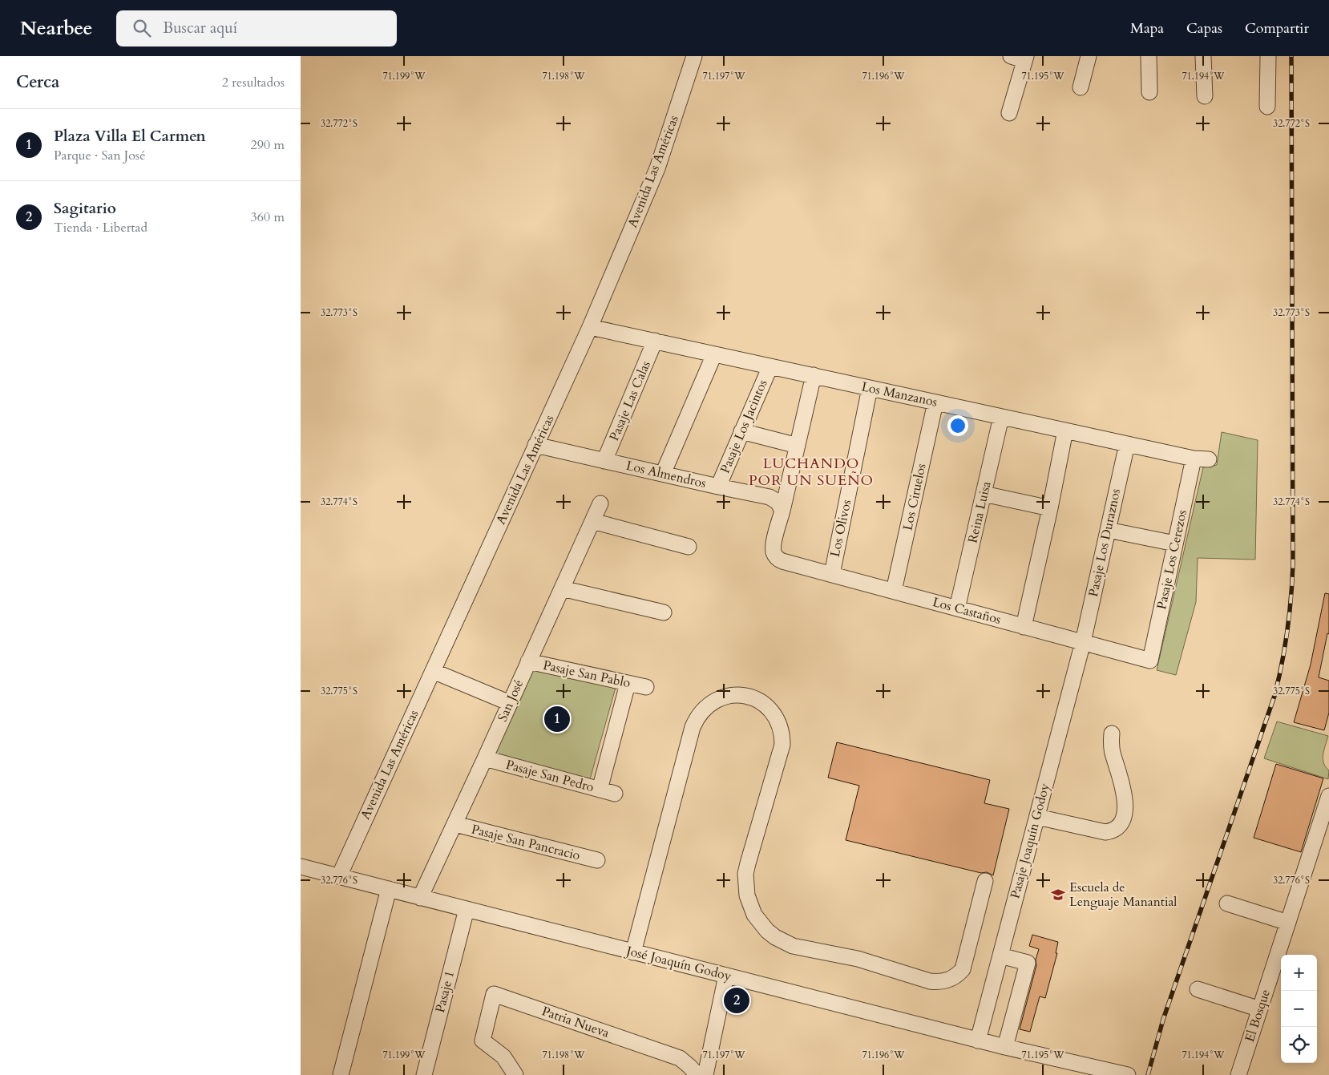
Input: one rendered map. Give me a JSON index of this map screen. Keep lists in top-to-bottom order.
{
  "streets": {
    "street": [
      "Avenida Las Américas",
      "Los Manzanos",
      "Pasaje Las Calas",
      "Pasaje Los Jacintos",
      "Los Almendros",
      "Los Ciruelos",
      "Reina Luisa",
      "Los Olivos",
      "Pasaje Los Duraznos",
      "Pasaje Los Cerezos",
      "Los Castaños",
      "Pasaje San Pablo",
      "San José",
      "Pasaje San Pedro",
      "Pasaje Joaquín Godoy",
      "Pasaje San Pancracio",
      "José Joaquín Godoy",
      "Pasaje 1",
      "El Bosque",
      "Patria Nueva"
    ]
  },
  "crossings": [
    ["Avenida Las Américas", "Los Manzanos"],
    ["Avenida Las Américas", "Los Almendros"],
    ["Avenida Las Américas", "José Joaquín Godoy"],
    ["Los Manzanos", "Pasaje Las Calas"],
    ["Los Manzanos", "Pasaje Los Jacintos"],
    ["Los Manzanos", "Los Ciruelos"],
    ["Los Manzanos", "Reina Luisa"],
    ["Los Manzanos", "Los Olivos"],
    ["Los Manzanos", "Pasaje Los Duraznos"],
    ["Los Manzanos", "Pasaje Los Cerezos"],
    ["Pasaje Las Calas", "Los Almendros"],
    ["Pasaje Los Jacintos", "Los Almendros"],
    ["Los Almendros", "Los Castaños"],
    ["Los Ciruelos", "Los Castaños"],
    ["Reina Luisa", "Los Castaños"],
    ["Los Olivos", "Los Castaños"],
    ["Pasaje Los Duraznos", "Los Castaños"],
    ["Pasaje Los Duraznos", "Pasaje Joaquín Godoy"],
    ["Pasaje Los Cerezos", "Los Castaños"],
    ["Los Castaños", "Pasaje Joaquín Godoy"],
    ["Pasaje San Pablo", "San José"],
    ["San José", "Pasaje San Pedro"],
    ["San José", "Pasaje San Pancracio"],
    ["San José", "José Joaquín Godoy"],
    ["Pasaje Joaquín Godoy", "José Joaquín Godoy"],
    ["José Joaquín Godoy", "Pasaje 1"]
  ],
  "districts": ["LUCHANDO POR UN SUEÑO"],
  "places": {
    "school or university": ["Escuela de Lenguaje Manantial"]
  },
  "page": {
    "header": "Nearbee",
    "search": "Buscar aquí",
    "nav": ["Mapa", "Capas", "Compartir"],
    "heading": ["Cerca", "2 resultados"],
    "list": [
      {
        "mark": "1",
        "name": "Plaza Villa El Carmen",
        "note": "Parque · San José",
        "value": "290 m"
      },
      {
        "mark": "2",
        "name": "Sagitario",
        "note": "Tienda · Libertad",
        "value": "360 m"
      }
    ],
    "pins": ["1", "2"],
    "map_buttons": ["+", "−"]
  },
  "coordinates": [
    "71.199°W",
    "71.198°W",
    "71.197°W",
    "71.196°W",
    "71.195°W",
    "71.194°W",
    "32.772°S",
    "32.773°S",
    "32.774°S",
    "32.775°S",
    "32.776°S"
  ]
}
